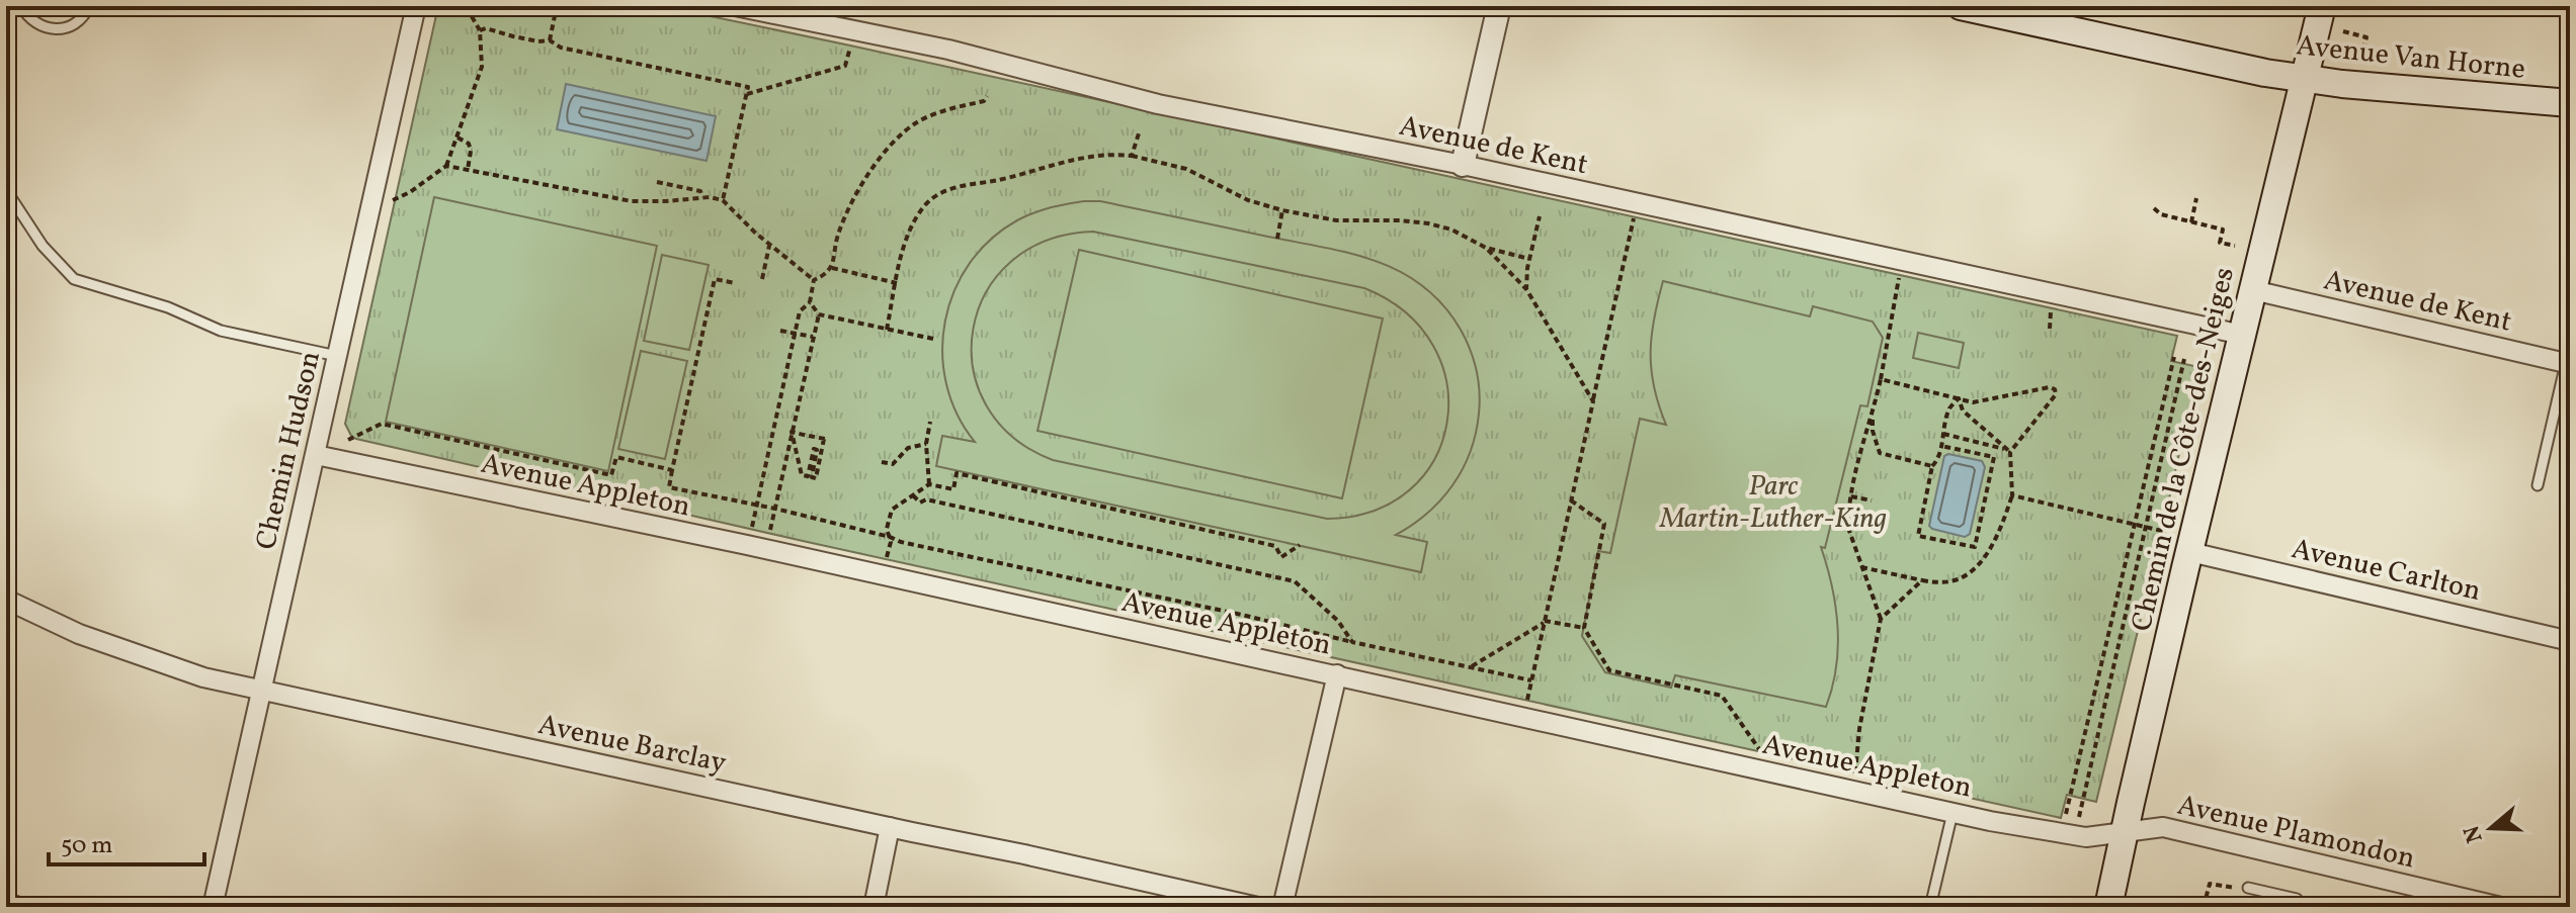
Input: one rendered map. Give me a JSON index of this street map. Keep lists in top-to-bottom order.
{
  "streets": {
    "main road": ["Avenue Van Horne", "Chemin de la Côte-des-Neiges"],
    "street": [
      "Avenue de Kent",
      "Chemin Hudson",
      "Avenue Appleton",
      "Avenue Carlton",
      "Avenue Barclay",
      "Avenue Plamondon"
    ]
  },
  "crossings": [
    ["Avenue Van Horne", "Chemin de la Côte-des-Neiges"],
    ["Avenue de Kent", "Chemin de la Côte-des-Neiges"],
    ["Chemin de la Côte-des-Neiges", "Avenue Appleton"],
    ["Chemin de la Côte-des-Neiges", "Avenue Carlton"],
    ["Chemin de la Côte-des-Neiges", "Avenue Plamondon"],
    ["Chemin Hudson", "Avenue Appleton"],
    ["Chemin Hudson", "Avenue Barclay"],
    ["Avenue Appleton", "Avenue Plamondon"]
  ],
  "parks": ["Parc Martin-Luther-King"],
  "scale_bar": "50 m",
  "north": "left"
}
